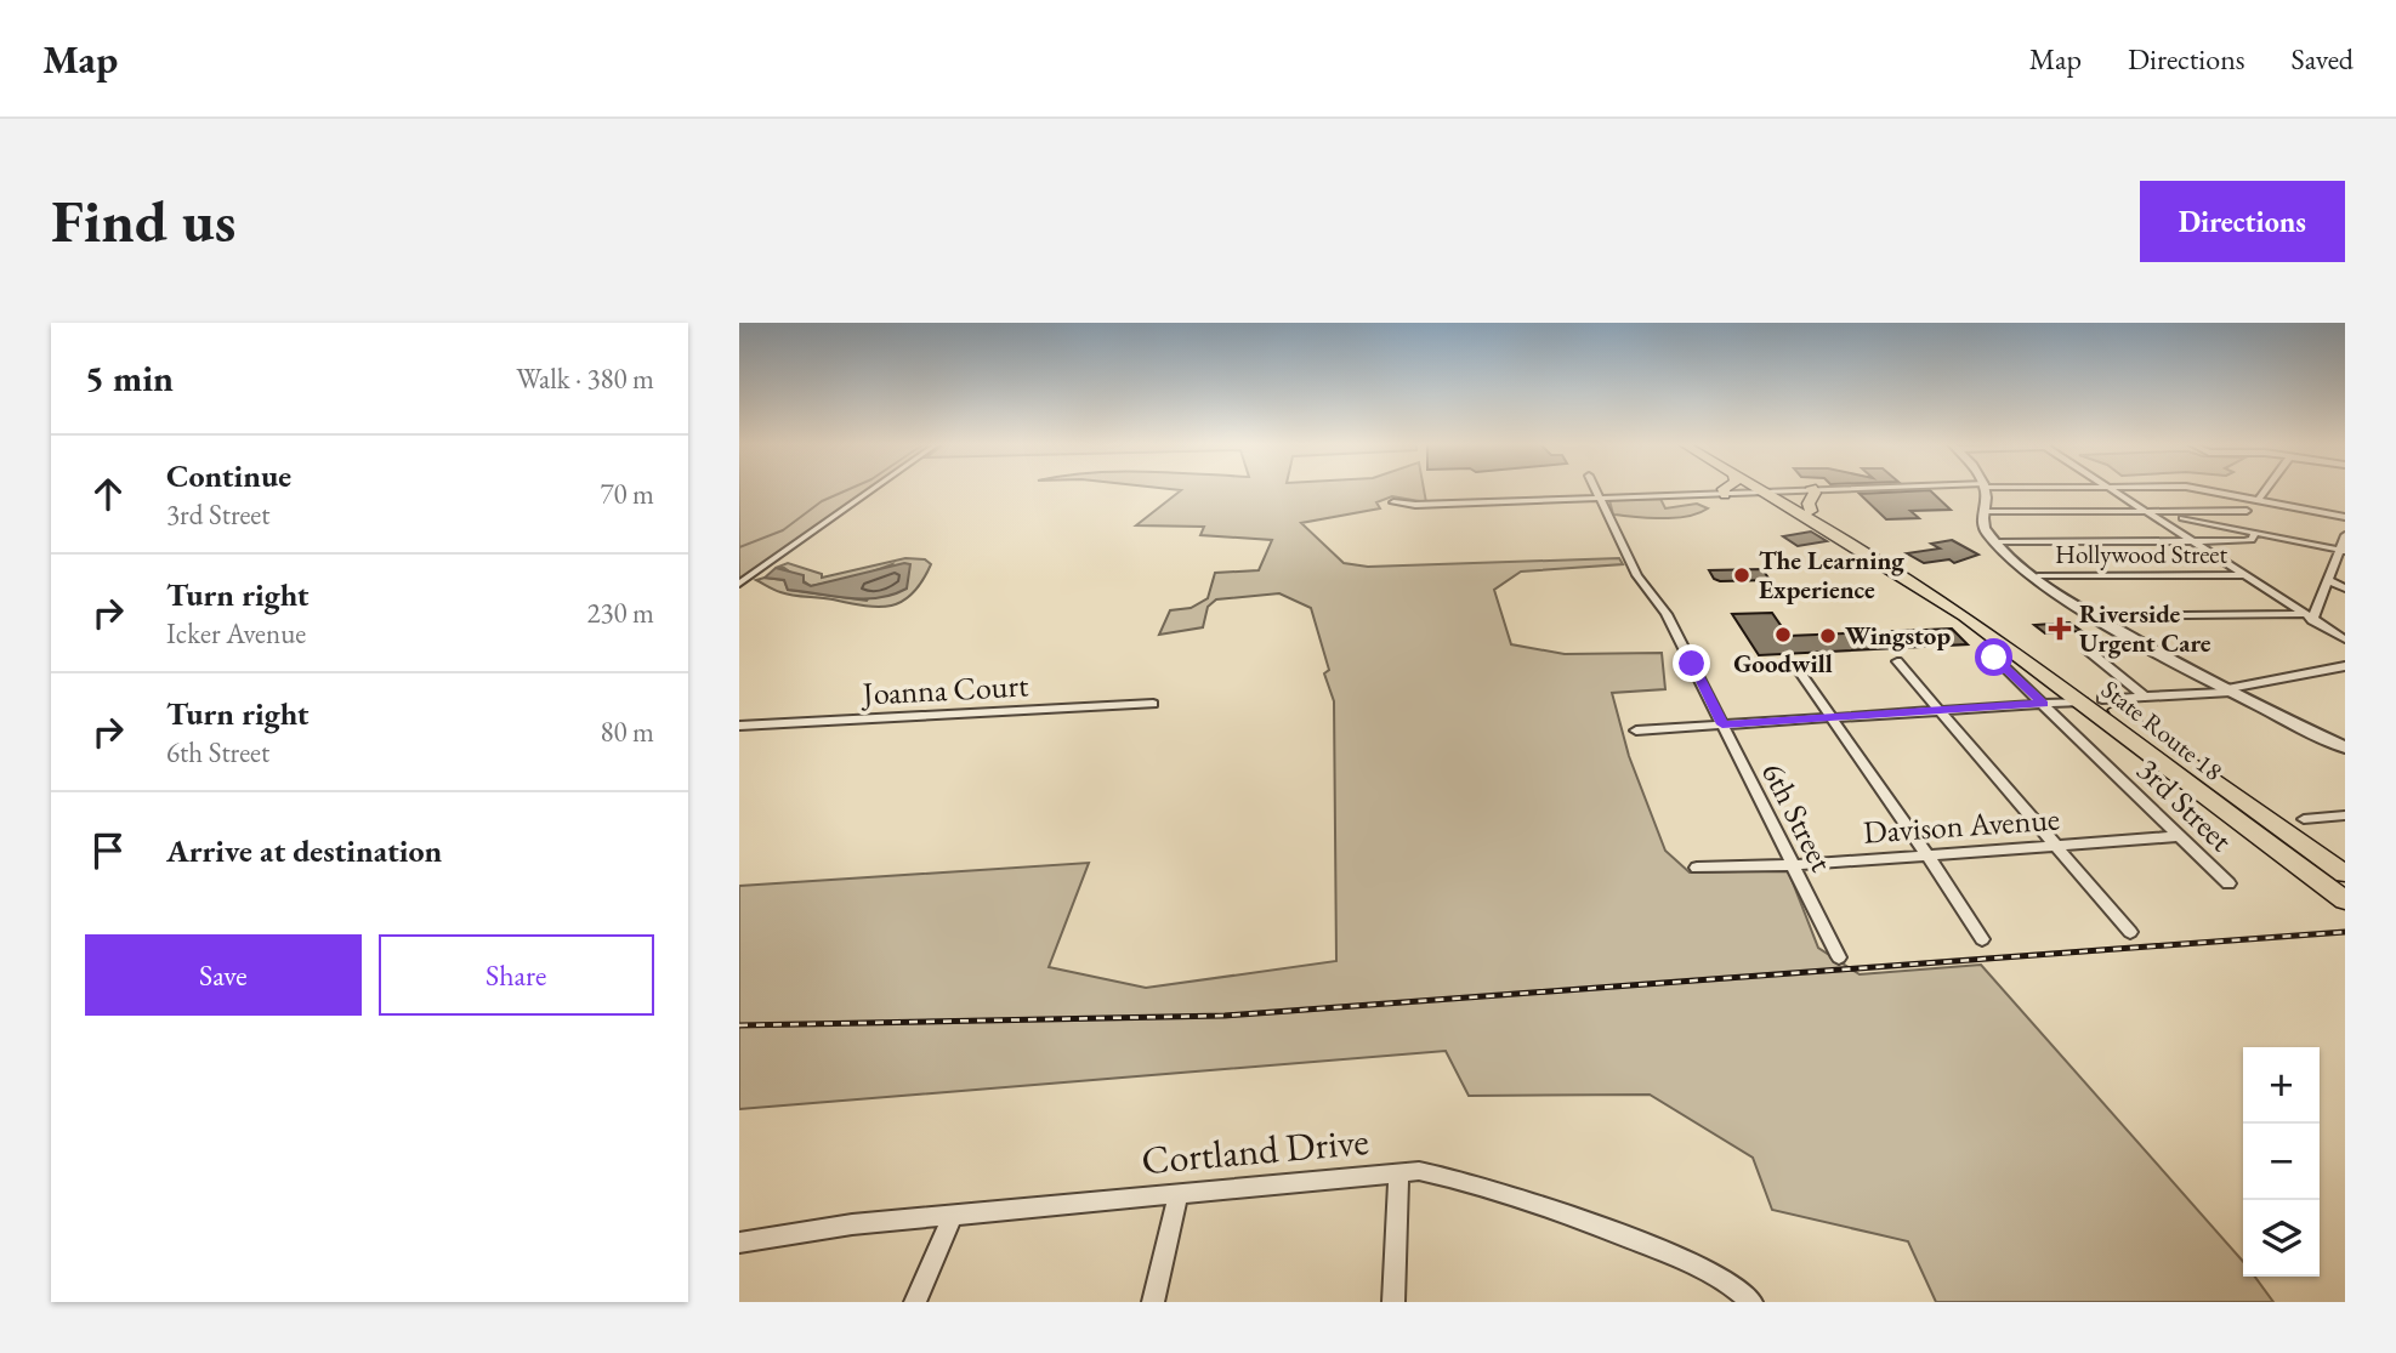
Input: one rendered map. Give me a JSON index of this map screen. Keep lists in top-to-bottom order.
{
  "streets": {
    "highway": ["State Route 18"],
    "street": [
      "Hollywood Street",
      "Joanna Court",
      "3rd Street",
      "6th Street",
      "Davison Avenue",
      "Cortland Drive"
    ]
  },
  "crossings": [
    ["3rd Street", "Davison Avenue"],
    ["6th Street", "Davison Avenue"]
  ],
  "places": {
    "other": ["The Learning Experience", "Goodwill", "Wingstop"],
    "health": ["Riverside Urgent Care"]
  },
  "page": {
    "header": "Map",
    "nav": ["Map", "Directions", "Saved"],
    "buttons": [
      "Directions",
      ["Save", "Share"]
    ],
    "title": "Find us",
    "heading": ["5 min", "Walk · 380 m"],
    "list": [
      ["Continue", "3rd Street", "70 m"],
      ["Turn right", "Icker Avenue", "230 m"],
      ["Turn right", "6th Street", "80 m"],
      "Arrive at destination"
    ],
    "map_buttons": ["+", "−"]
  }
}
